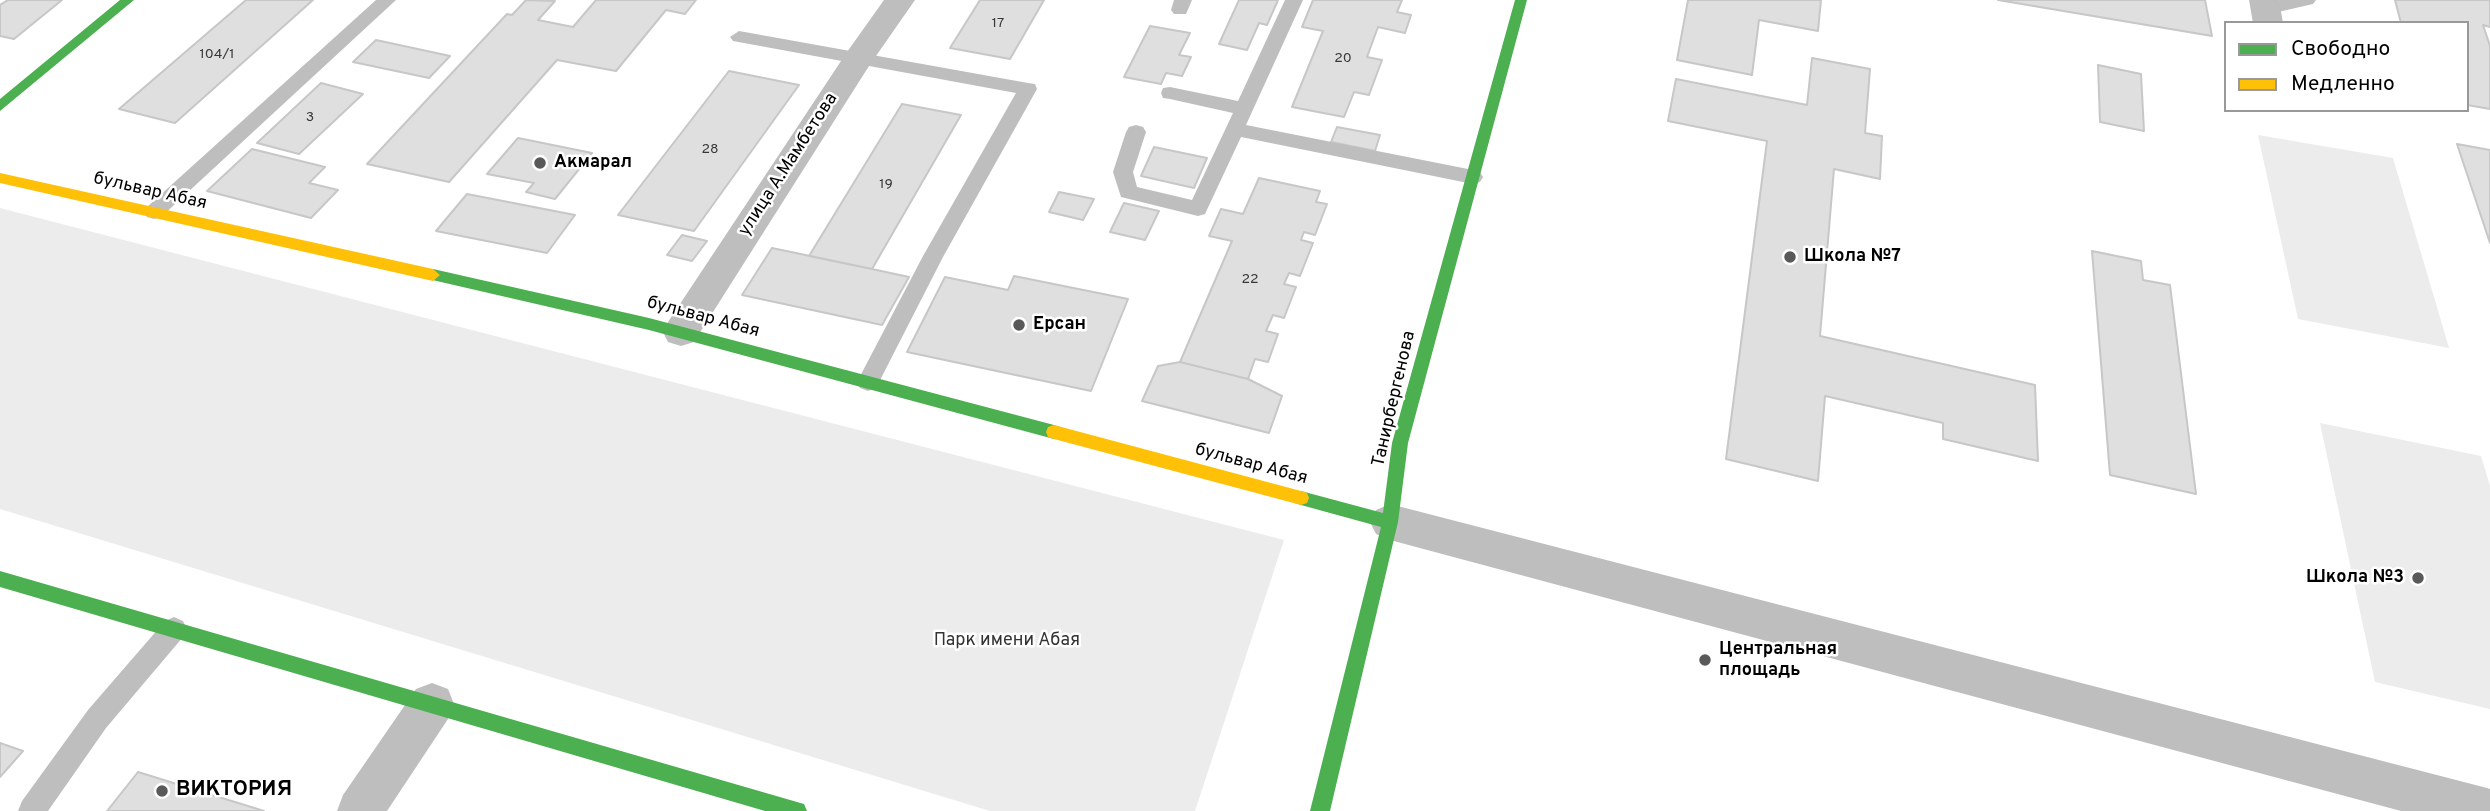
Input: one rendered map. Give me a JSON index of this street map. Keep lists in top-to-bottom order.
{
  "streets": {
    "street": ["улица А.Мамбетова", "бульвар Абая", "Танирбергенова"]
  },
  "crossings": [
    ["улица А.Мамбетова", "бульвар Абая"],
    ["бульвар Абая", "Танирбергенова"]
  ],
  "parks": ["Парк имени Абая"],
  "places": [
    "Акмарал",
    "Школа №7",
    "Ерсан",
    "Школа №3",
    "Центральная площадь",
    "ВИКТОРИЯ"
  ],
  "house_numbers": [
    "17",
    "104/1",
    "20",
    "3",
    "28",
    "19",
    "22"
  ],
  "legend": ["Свободно", "Медленно"]
}
